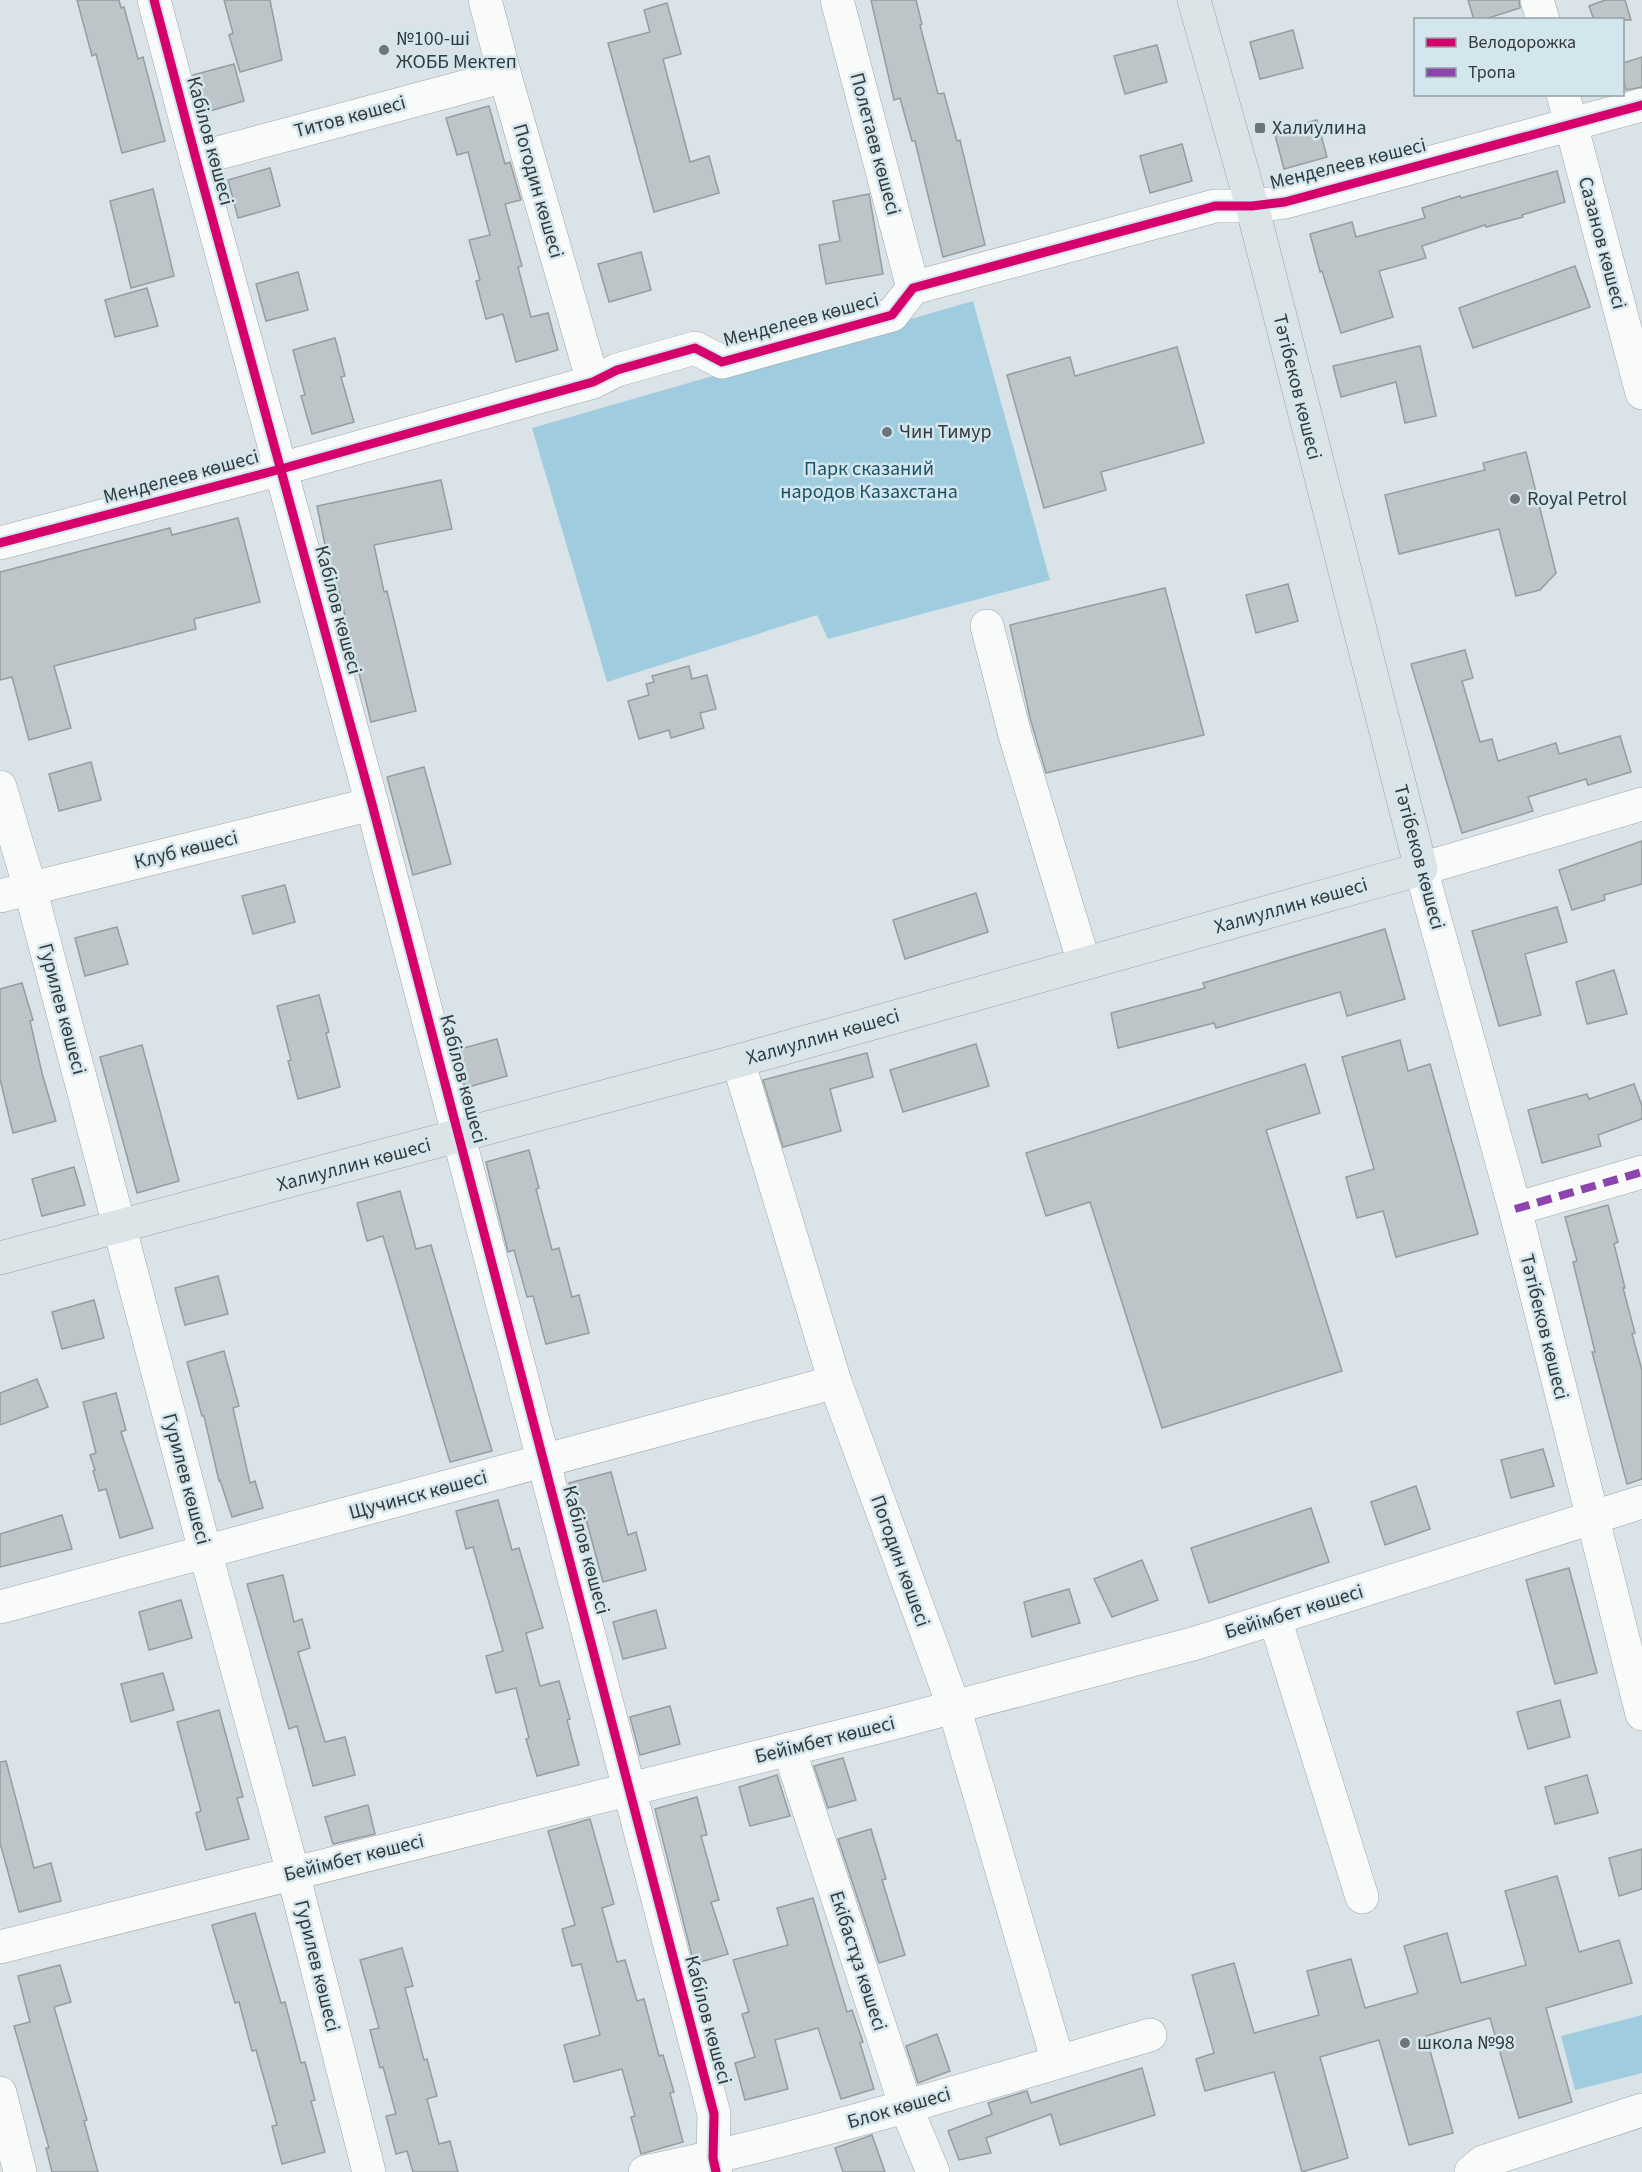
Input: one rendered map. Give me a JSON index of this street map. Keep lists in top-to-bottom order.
{
  "streets": {
    "main road": ["Тәтібеков көшесі", "Халиуллин көшесі"],
    "street": [
      "Титов көшесі",
      "Кабілов көшесі",
      "Полетаев көшесі",
      "Менделеев көшесі",
      "Погодин көшесі",
      "Сазанов көшесі",
      "Клуб көшесі",
      "Гурилев көшесі",
      "Щучинск көшесі",
      "Бейімбет көшесі",
      "Екібастұз көшесі",
      "Блок көшесі"
    ]
  },
  "crossings": [
    ["Титов көшесі", "Кабілов көшесі"],
    ["Титов көшесі", "Погодин көшесі"],
    ["Кабілов көшесі", "Менделеев көшесі"],
    ["Кабілов көшесі", "Клуб көшесі"],
    ["Кабілов көшесі", "Халиуллин көшесі"],
    ["Кабілов көшесі", "Щучинск көшесі"],
    ["Кабілов көшесі", "Бейімбет көшесі"],
    ["Кабілов көшесі", "Блок көшесі"],
    ["Полетаев көшесі", "Менделеев көшесі"],
    ["Менделеев көшесі", "Погодин көшесі"],
    ["Менделеев көшесі", "Сазанов көшесі"],
    ["Менделеев көшесі", "Тәтібеков көшесі"],
    ["Погодин көшесі", "Халиуллин көшесі"],
    ["Погодин көшесі", "Щучинск көшесі"],
    ["Погодин көшесі", "Бейімбет көшесі"],
    ["Погодин көшесі", "Блок көшесі"],
    ["Тәтібеков көшесі", "Халиуллин көшесі"],
    ["Тәтібеков көшесі", "Бейімбет көшесі"],
    ["Клуб көшесі", "Гурилев көшесі"],
    ["Халиуллин көшесі", "Гурилев көшесі"],
    ["Гурилев көшесі", "Щучинск көшесі"],
    ["Гурилев көшесі", "Бейімбет көшесі"],
    ["Бейімбет көшесі", "Екібастұз көшесі"],
    ["Екібастұз көшесі", "Блок көшесі"]
  ],
  "parks": ["Парк сказаний народов Казахстана"],
  "places": {
    "other": [
      "№100-ші ЖОББ Мектеп",
      "Чин Тимур",
      "Royal Petrol",
      "школа №98"
    ],
    "transit": ["Халиулина"]
  },
  "legend": ["Велодорожка", "Тропа"]
}
